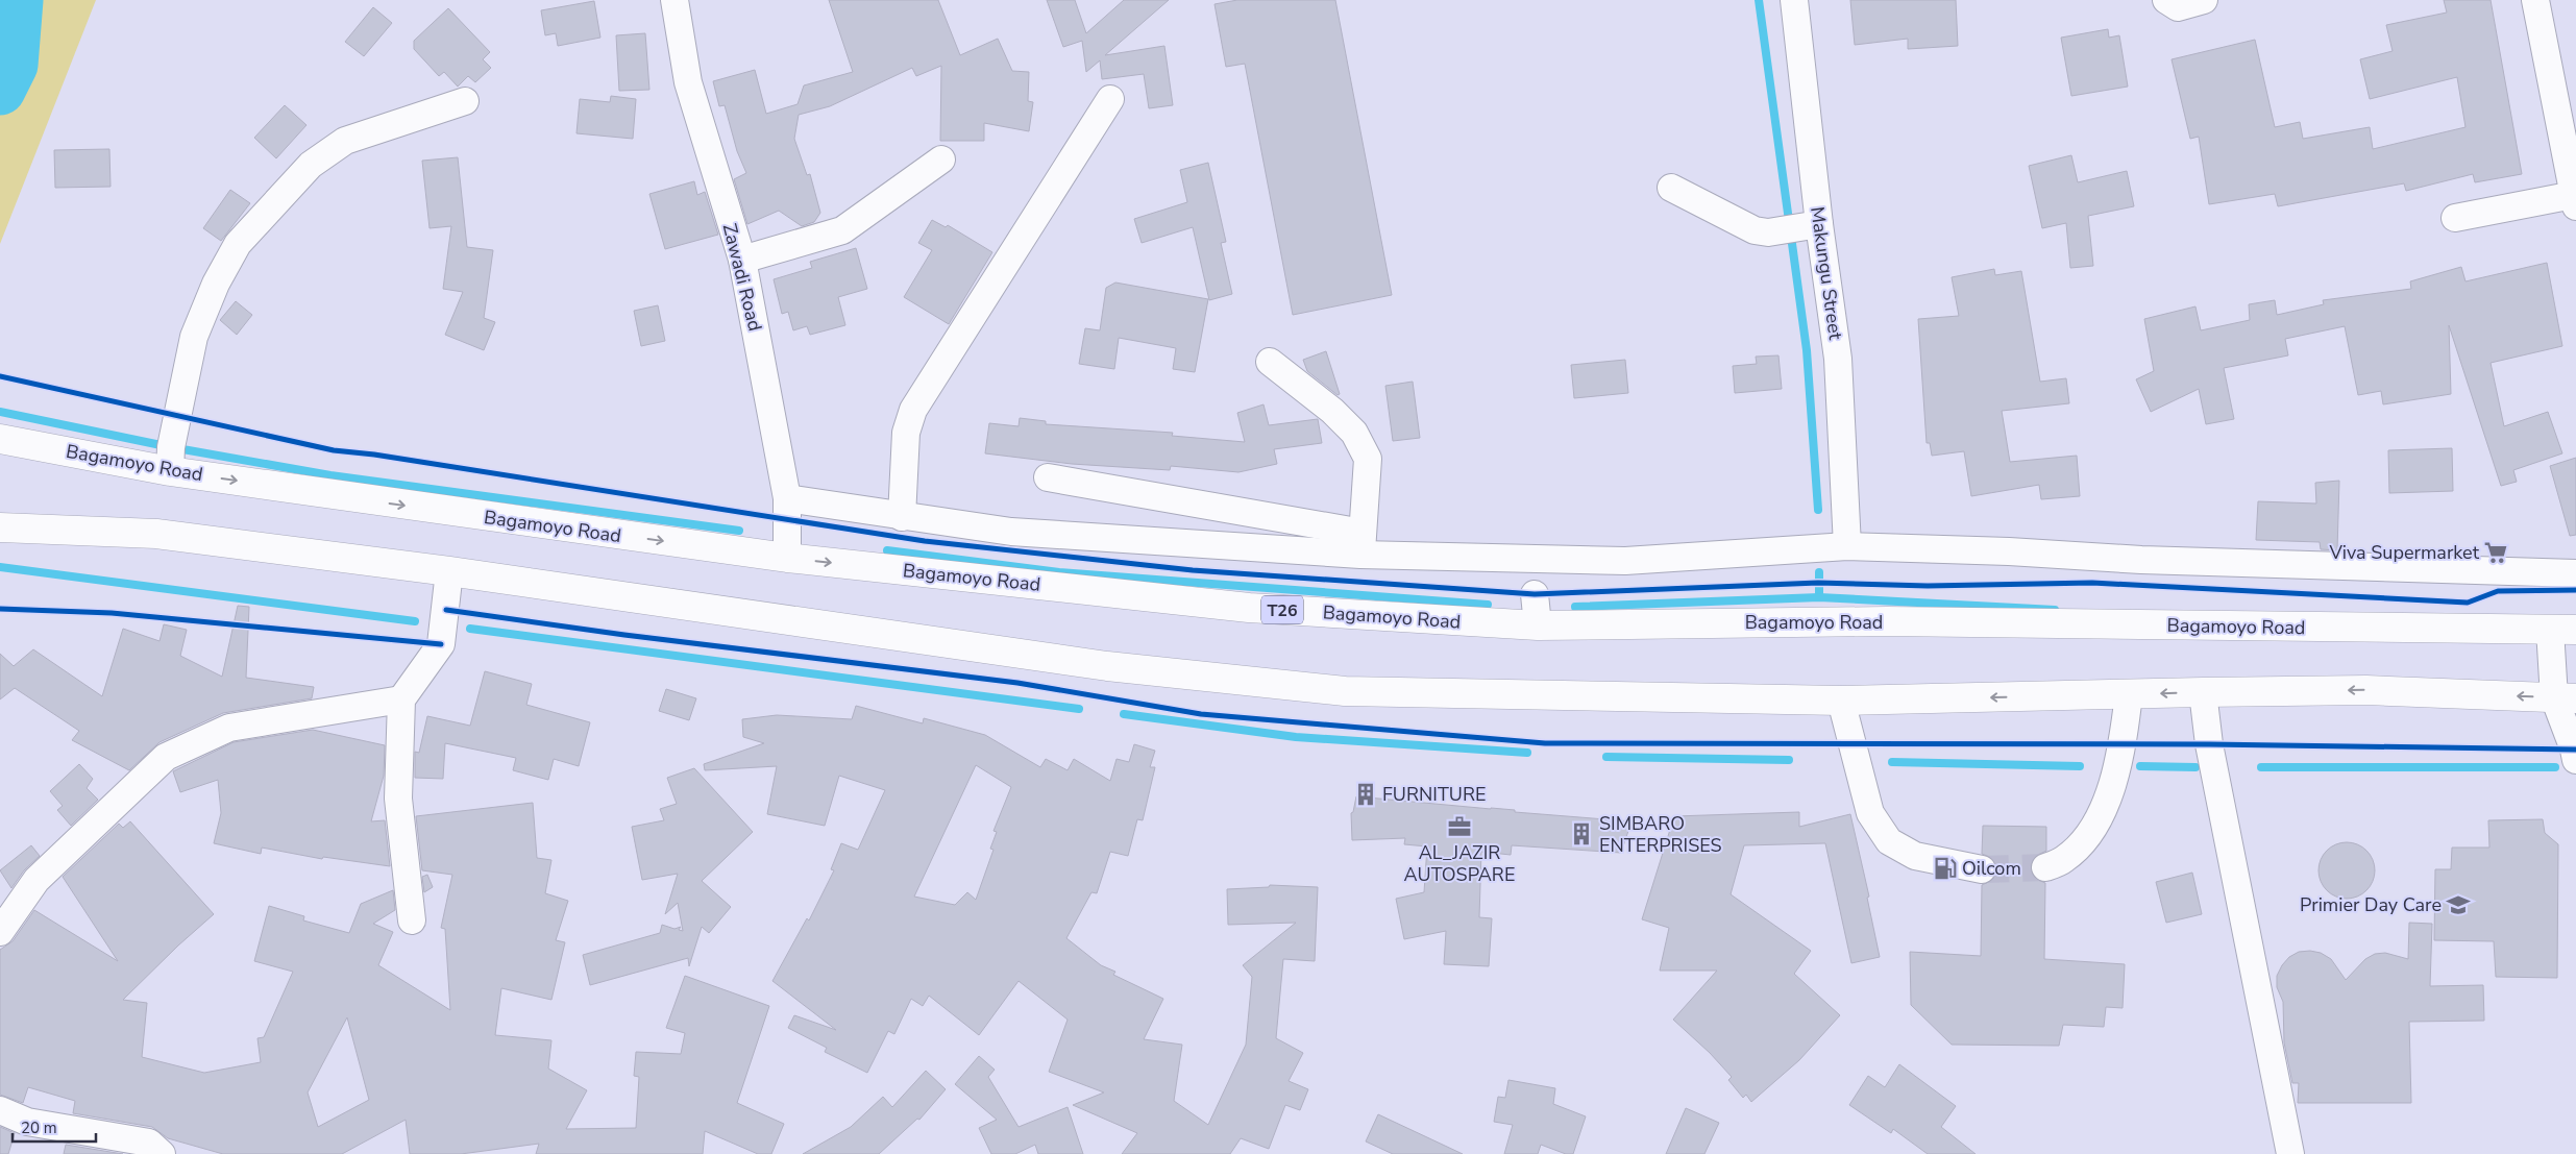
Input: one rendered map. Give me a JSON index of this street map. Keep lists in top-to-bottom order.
{
  "streets": {
    "highway": ["Bagamoyo Road", "T26"],
    "street": ["Makungu Street", "Zawadi Road"]
  },
  "crossings": [
    ["Zawadi Road", "Bagamoyo Road"]
  ],
  "places": {
    "supermarket": ["Viva Supermarket"],
    "building": ["FURNITURE", "SIMBARO ENTERPRISES"],
    "office": ["AL_JAZIR AUTOSPARE"],
    "fuel station": ["Oilcom"],
    "school or university": ["Primier Day Care"]
  },
  "scale_bar": "20 m"
}
